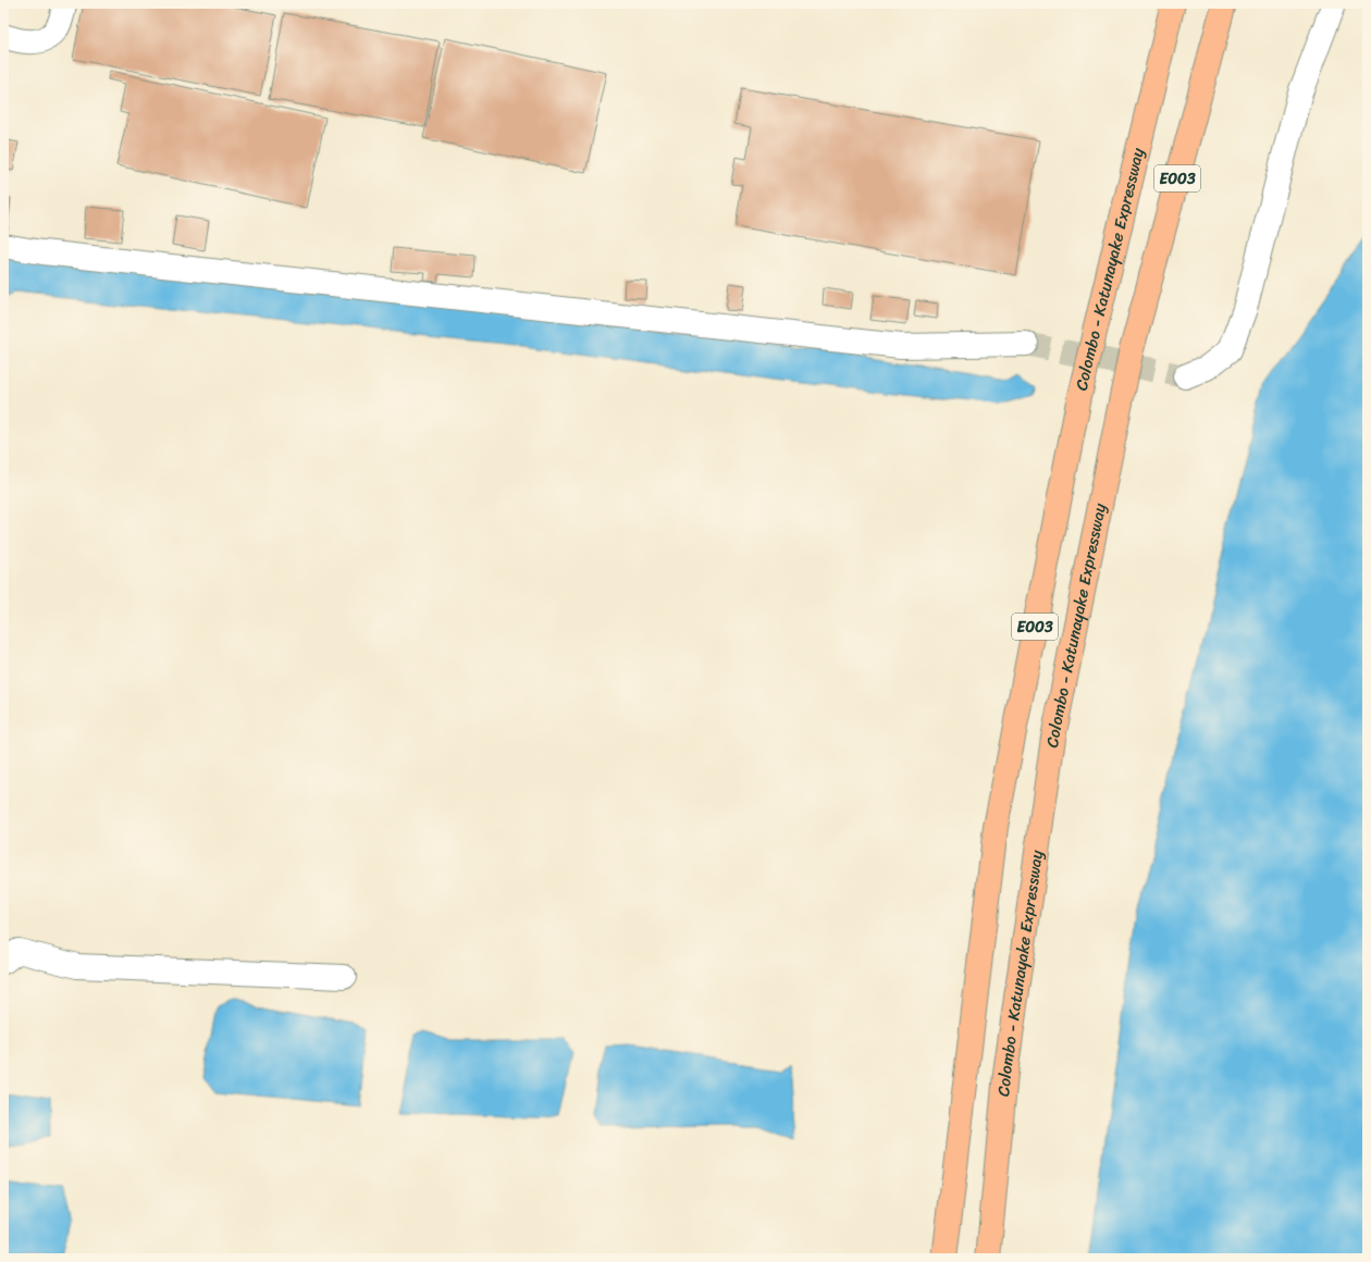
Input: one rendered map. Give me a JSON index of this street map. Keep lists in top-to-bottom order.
{
  "streets": {
    "highway": ["E003", "Colombo - Katunayake Expressway"]
  }
}
